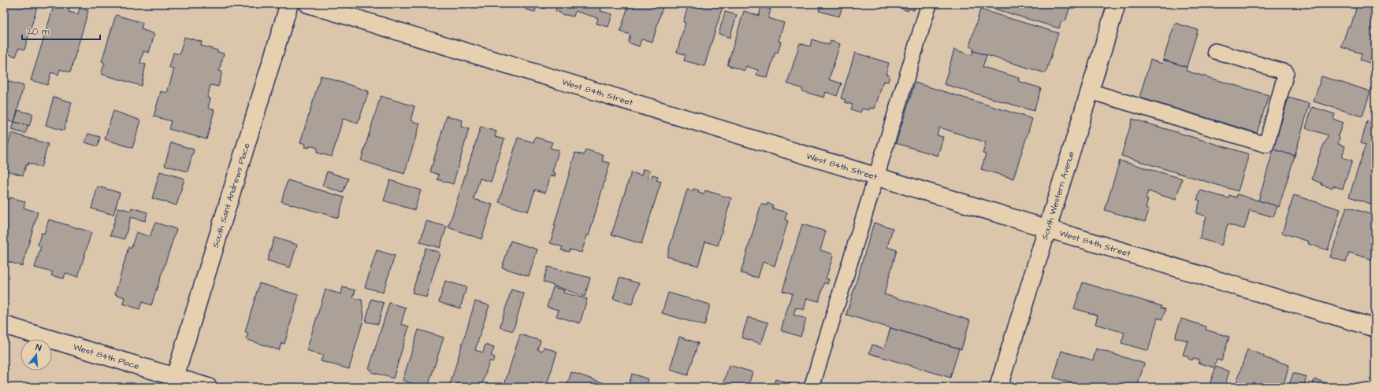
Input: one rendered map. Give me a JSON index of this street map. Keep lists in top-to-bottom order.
{
  "streets": {
    "street": [
      "West 84th Street",
      "South Western Avenue",
      "South Saint Andrews Place",
      "West 84th Place"
    ]
  },
  "crossings": [
    ["West 84th Street", "South Western Avenue"],
    ["South Saint Andrews Place", "West 84th Place"]
  ],
  "scale_bar": "20 m",
  "north": "top"
}
